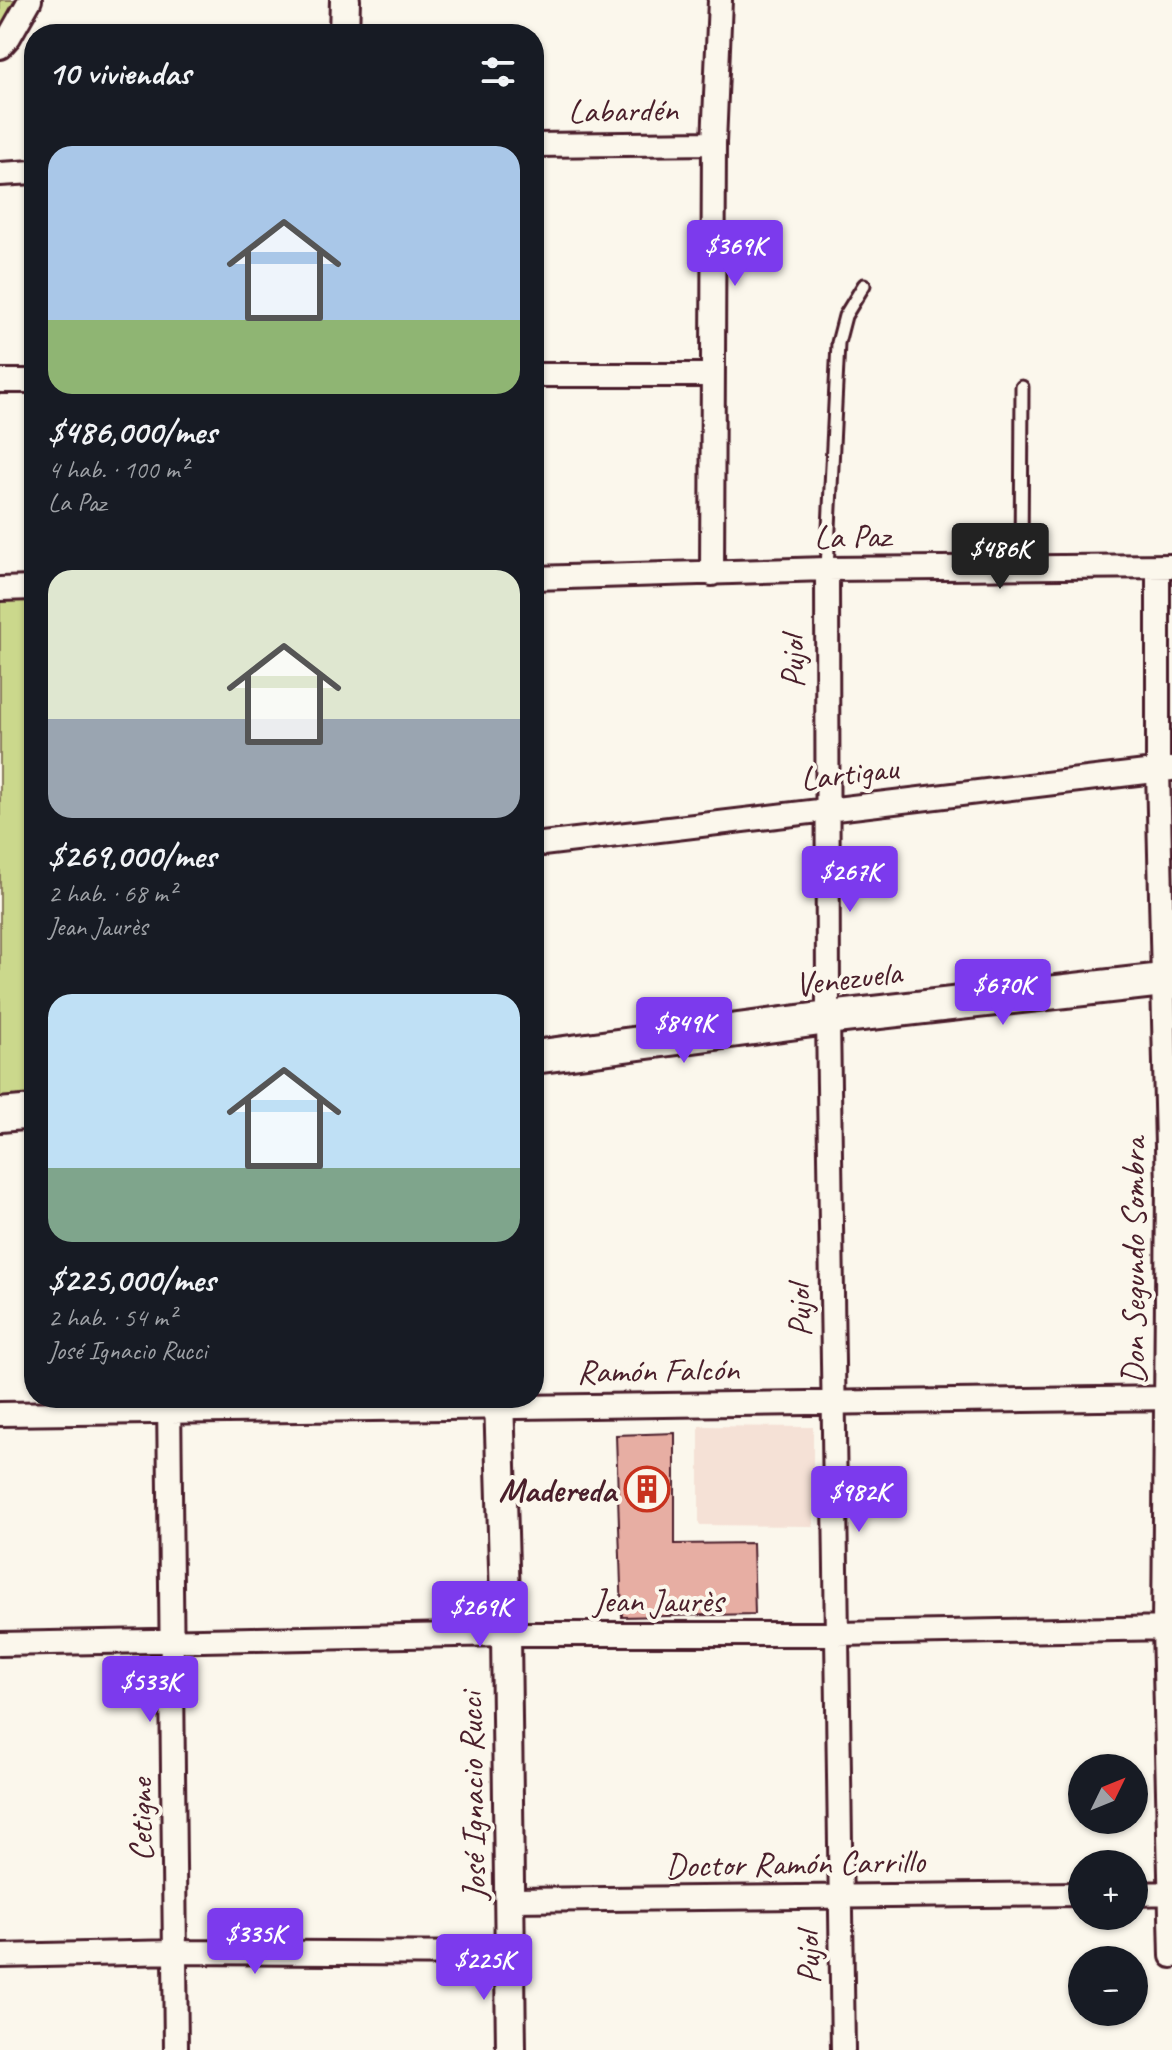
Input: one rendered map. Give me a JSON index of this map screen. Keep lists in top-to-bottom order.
{
  "streets": {
    "main road": ["Venezuela"],
    "street": [
      "Labardén",
      "La Paz",
      "Pujol",
      "Lartigau",
      "Don Segundo Sombra",
      "Ramón Falcón",
      "Jean Jaurès",
      "José Ignacio Rucci",
      "Cetigne",
      "Doctor Ramón Carrillo"
    ]
  },
  "crossings": [
    ["La Paz", "Pujol"],
    ["La Paz", "Don Segundo Sombra"],
    ["Pujol", "Lartigau"],
    ["Pujol", "Venezuela"],
    ["Pujol", "Ramón Falcón"],
    ["Pujol", "Jean Jaurès"],
    ["Pujol", "Doctor Ramón Carrillo"],
    ["Lartigau", "Don Segundo Sombra"],
    ["Venezuela", "Don Segundo Sombra"],
    ["Don Segundo Sombra", "Ramón Falcón"],
    ["Don Segundo Sombra", "Jean Jaurès"],
    ["Jean Jaurès", "José Ignacio Rucci"],
    ["Jean Jaurès", "Cetigne"],
    ["José Ignacio Rucci", "Doctor Ramón Carrillo"]
  ],
  "places": {
    "building": ["Madereda"]
  },
  "north": "top right",
  "page": {
    "heading": "10 viviendas",
    "list": [
      {
        "name": "$486,000/mes",
        "note": "4 hab. · 100 m² · La Paz"
      },
      {
        "name": "$269,000/mes",
        "note": "2 hab. · 68 m² · Jean Jaurès"
      },
      {
        "name": "$225,000/mes",
        "note": "2 hab. · 54 m² · José Ignacio Rucci"
      }
    ],
    "price": [
      "$369K",
      "$486K",
      "$267K",
      "$670K",
      "$849K",
      "$982K",
      "$269K",
      "$533K",
      "$335K",
      "$225K"
    ],
    "map_buttons": ["+", "−"]
  }
}
